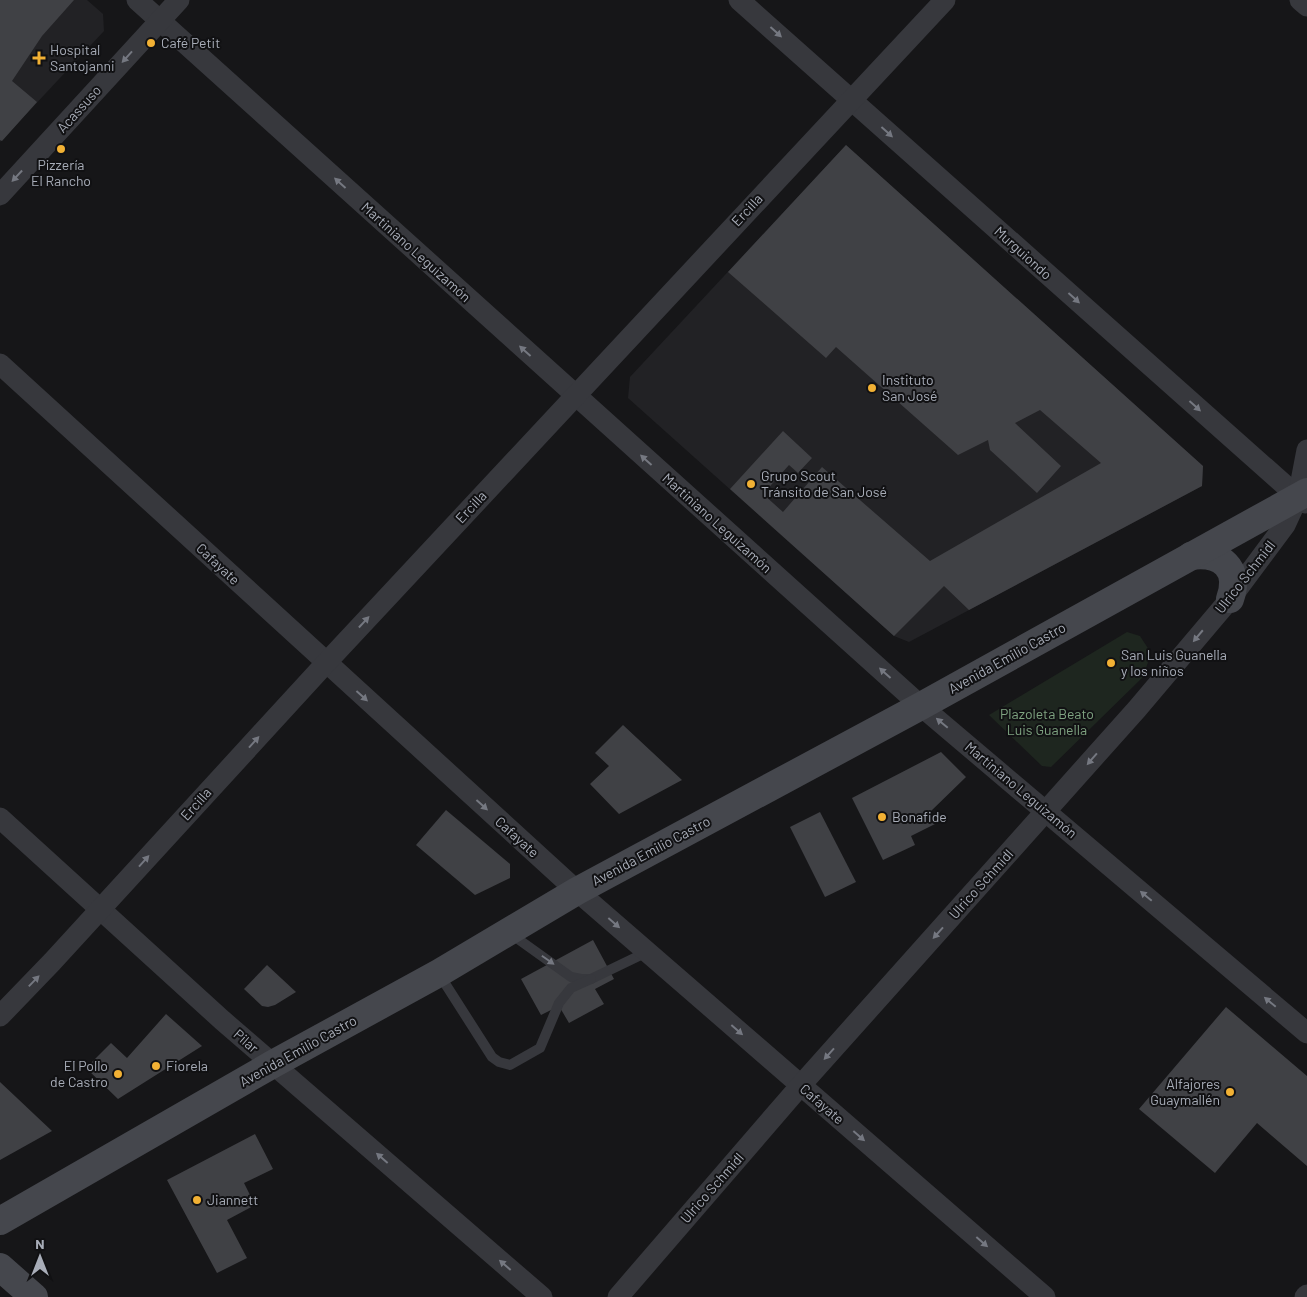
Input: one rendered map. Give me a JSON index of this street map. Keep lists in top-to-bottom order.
{
  "streets": {
    "main road": ["Avenida Emilio Castro"],
    "street": [
      "Acassuso",
      "Ercilla",
      "Martiniano Leguizamón",
      "Murguiondo",
      "Cafayate",
      "Ulrico Schmidl",
      "Pilar"
    ]
  },
  "crossings": [
    ["Acassuso", "Martiniano Leguizamón"],
    ["Ercilla", "Martiniano Leguizamón"],
    ["Ercilla", "Murguiondo"],
    ["Ercilla", "Cafayate"],
    ["Ercilla", "Pilar"],
    ["Martiniano Leguizamón", "Ulrico Schmidl"],
    ["Martiniano Leguizamón", "Avenida Emilio Castro"],
    ["Murguiondo", "Ulrico Schmidl"],
    ["Murguiondo", "Avenida Emilio Castro"],
    ["Cafayate", "Ulrico Schmidl"],
    ["Cafayate", "Avenida Emilio Castro"],
    ["Ulrico Schmidl", "Avenida Emilio Castro"],
    ["Avenida Emilio Castro", "Pilar"]
  ],
  "one_way": [
    "Acassuso",
    "Ercilla",
    "Martiniano Leguizamón",
    "Murguiondo",
    "Cafayate",
    "Ulrico Schmidl",
    "Pilar"
  ],
  "parks": ["Plazoleta Beato Luis Guanella"],
  "places": {
    "other": [
      "Café Petit",
      "Pizzería El Rancho",
      "Instituto San José",
      "Grupo Scout Tránsito de San José",
      "San Luis Guanella y los niños",
      "Bonafide",
      "Fiorela",
      "El Pollo de Castro",
      "Alfajores Guaymallén",
      "Jiannett"
    ],
    "health": ["Hospital Santojanni"]
  },
  "north": "top"
}
